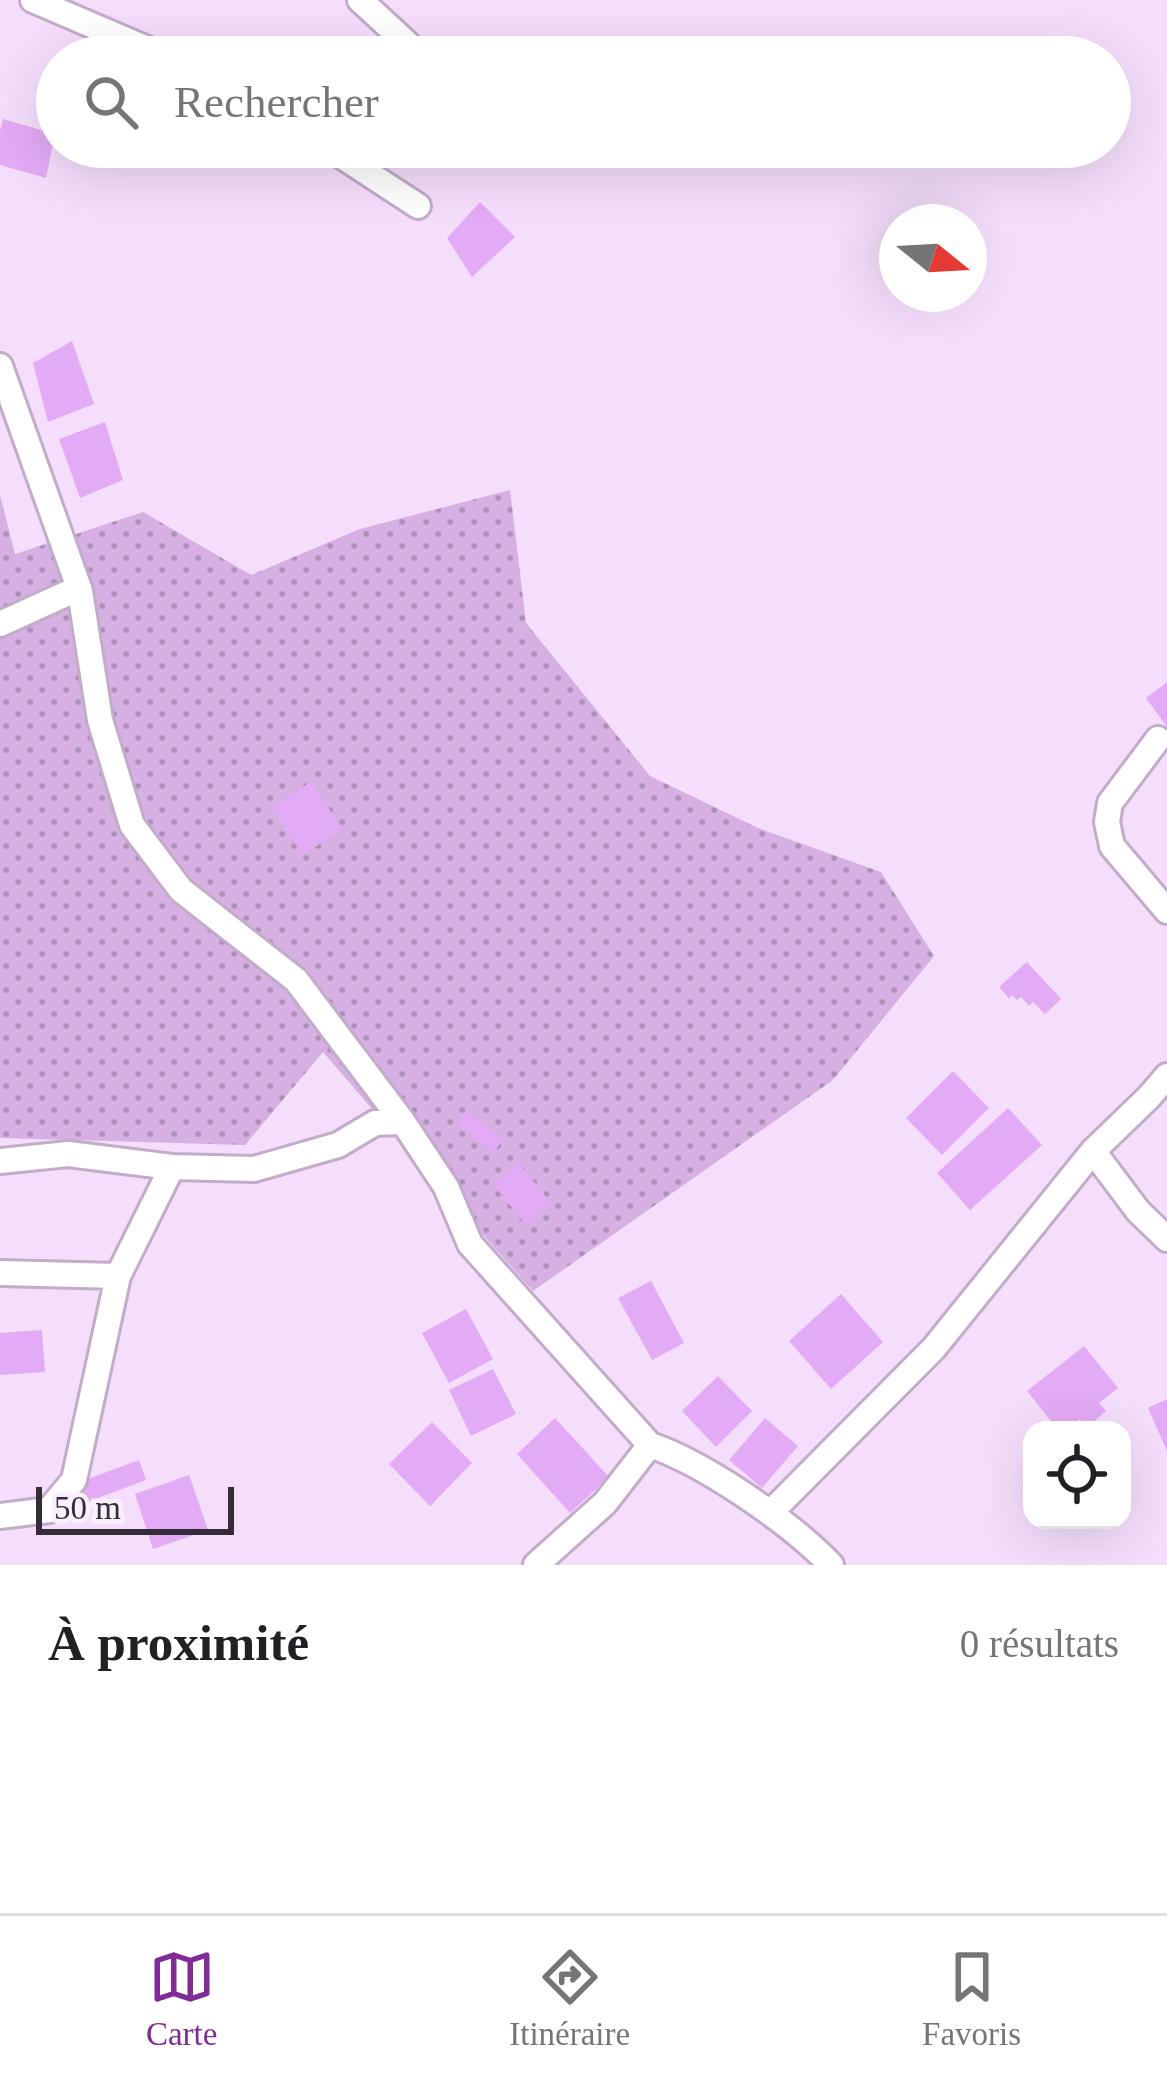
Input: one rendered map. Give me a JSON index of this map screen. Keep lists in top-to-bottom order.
{
  "scale_bar": "50 m",
  "north": "right",
  "page": {
    "search": "Rechercher",
    "scale": "50 m",
    "heading": ["À proximité", "0 résultats"],
    "nav": ["Carte", "Itinéraire", "Favoris"]
  }
}
